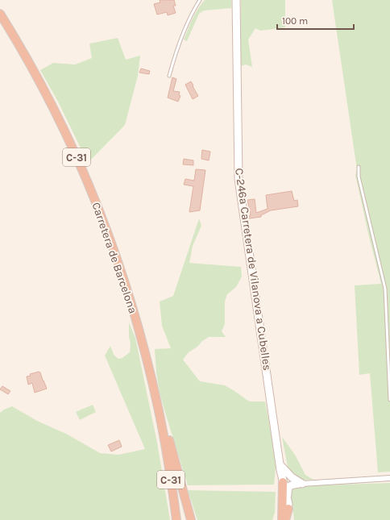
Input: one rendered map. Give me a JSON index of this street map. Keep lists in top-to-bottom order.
{
  "streets": {
    "highway": ["C-31", "Carretera de Barcelona"],
    "main road": ["C-246a Carretera de Vilanova a Cubelles"]
  },
  "scale_bar": "100 m"
}
